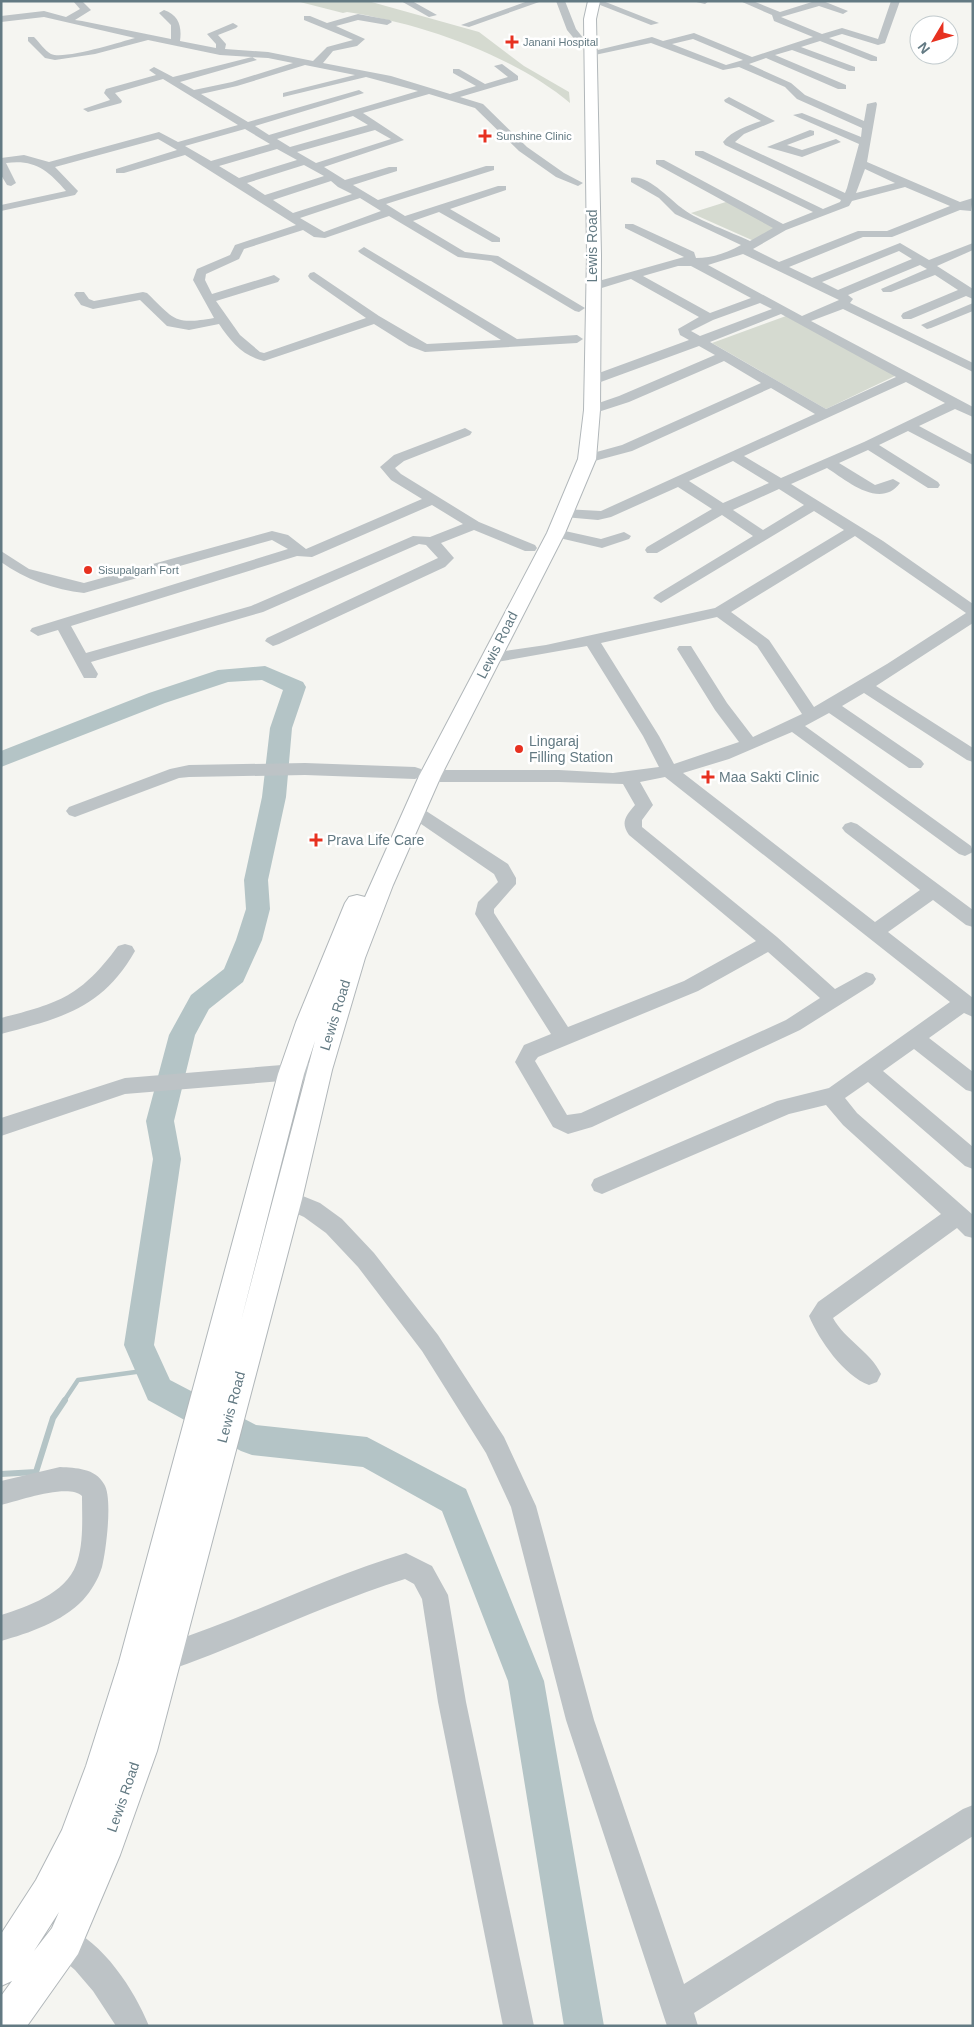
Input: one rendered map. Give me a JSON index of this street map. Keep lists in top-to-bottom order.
{
  "streets": {
    "main road": ["Lewis Road"]
  },
  "places": {
    "health": [
      "Janani Hospital",
      "Sunshine Clinic",
      "Maa Sakti Clinic",
      "Prava Life Care"
    ],
    "other": ["Sisupalgarh Fort", "Lingaraj Filling Station"]
  },
  "north": "bottom left"
}
